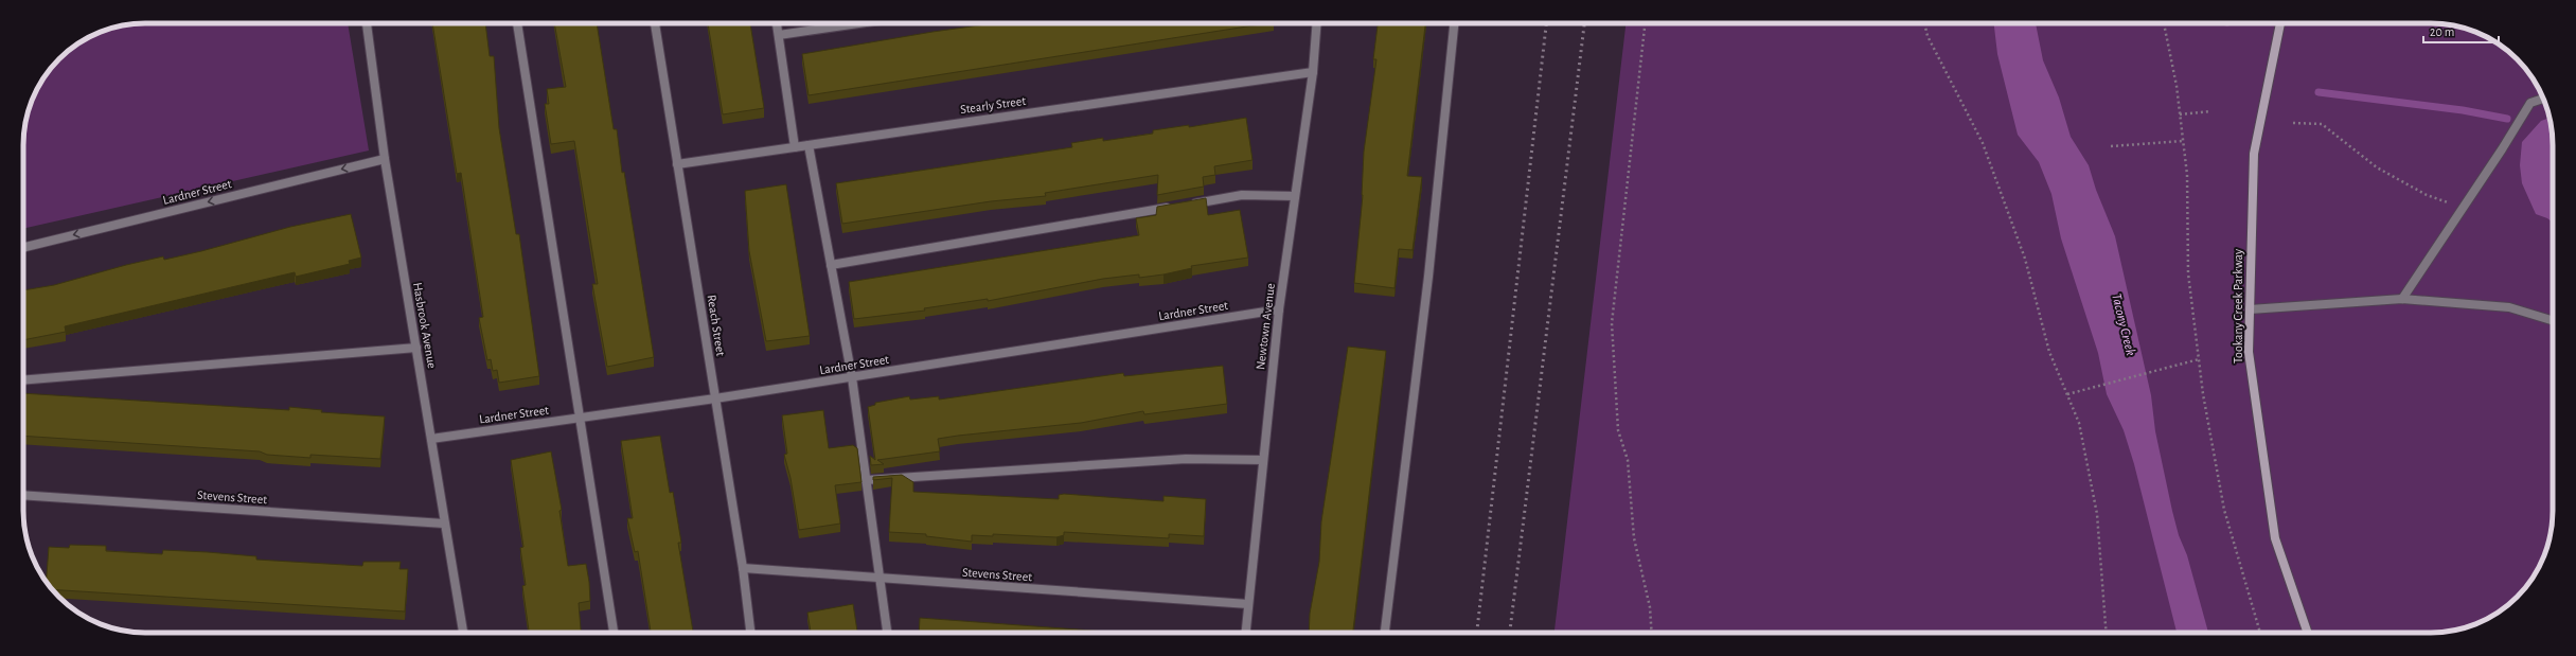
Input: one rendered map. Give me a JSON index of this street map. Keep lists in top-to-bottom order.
{
  "streets": {
    "main road": ["Tookany Creek Parkway"],
    "street": [
      "Stearly Street",
      "Lardner Street",
      "Hasbrook Avenue",
      "Reach Street",
      "Newtown Avenue",
      "Stevens Street"
    ]
  },
  "crossings": [
    ["Stearly Street", "Reach Street"],
    ["Stearly Street", "Newtown Avenue"],
    ["Lardner Street", "Hasbrook Avenue"],
    ["Lardner Street", "Reach Street"],
    ["Lardner Street", "Newtown Avenue"],
    ["Hasbrook Avenue", "Stevens Street"],
    ["Reach Street", "Stevens Street"],
    ["Newtown Avenue", "Stevens Street"]
  ],
  "water": ["Tacony Creek"],
  "scale_bar": "20 m"
}
